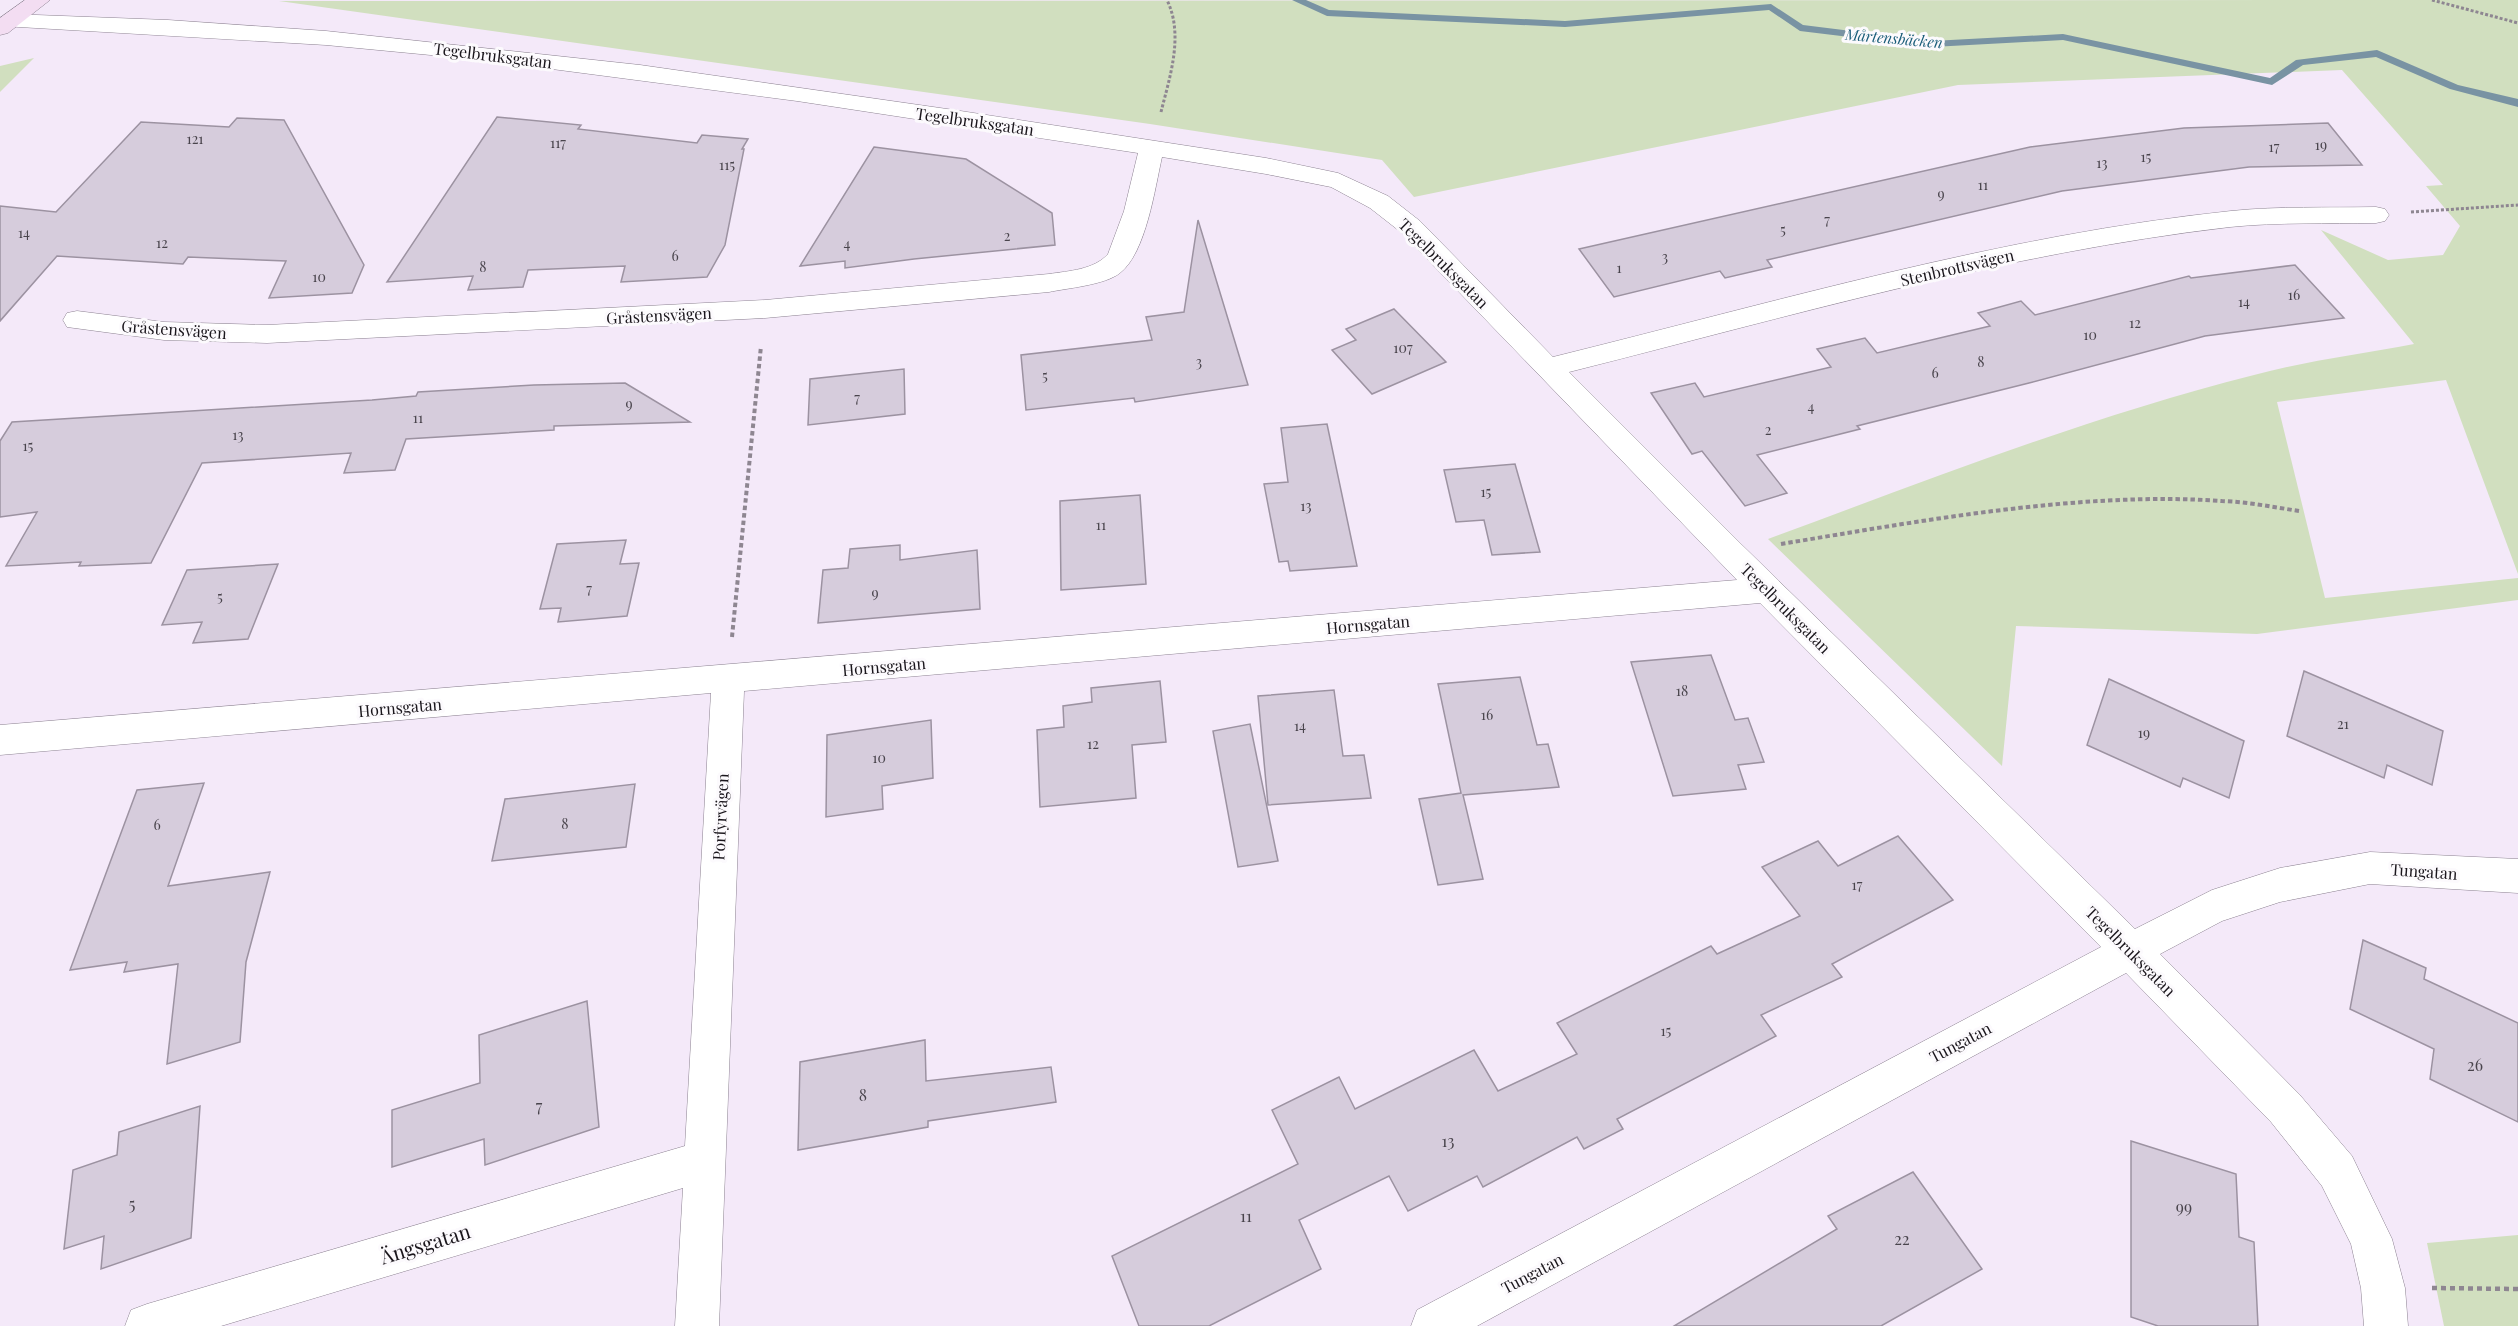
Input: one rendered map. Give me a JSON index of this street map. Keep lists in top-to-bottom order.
{
  "streets": {
    "street": [
      "Tegelbruksgatan",
      "Stenbrottsvägen",
      "Gråstensvägen",
      "Hornsgatan",
      "Porfyrvägen",
      "Tungatan",
      "Ängsgatan"
    ]
  },
  "crossings": [
    ["Tegelbruksgatan", "Stenbrottsvägen"],
    ["Tegelbruksgatan", "Gråstensvägen"],
    ["Tegelbruksgatan", "Hornsgatan"],
    ["Tegelbruksgatan", "Tungatan"],
    ["Hornsgatan", "Porfyrvägen"],
    ["Porfyrvägen", "Ängsgatan"]
  ],
  "water": ["Mårtensbäcken"],
  "house_numbers": [
    "121",
    "117",
    "19",
    "17",
    "15",
    "13",
    "115",
    "11",
    "9",
    "7",
    "5",
    "14",
    "2",
    "12",
    "4",
    "6",
    "3",
    "8",
    "1",
    "10",
    "16",
    "14",
    "12",
    "10",
    "107",
    "3",
    "8",
    "6",
    "5",
    "7",
    "9",
    "4",
    "11",
    "2",
    "13",
    "15",
    "15",
    "13",
    "11",
    "7",
    "9",
    "5",
    "18",
    "16",
    "21",
    "14",
    "19",
    "12",
    "10",
    "8",
    "6",
    "17",
    "15",
    "26",
    "8",
    "7",
    "13",
    "5",
    "99",
    "11",
    "22"
  ]
}
